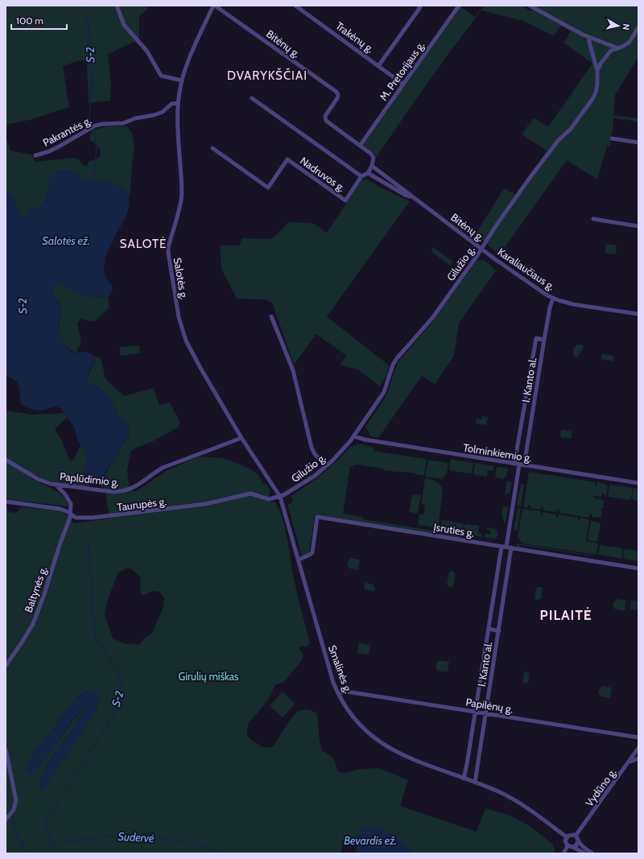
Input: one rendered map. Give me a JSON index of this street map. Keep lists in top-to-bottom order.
{
  "streets": {
    "street": [
      "Trakėnų g.",
      "Bitėnų g.",
      "M. Pretorijaus g.",
      "Pakrantės g.",
      "Nadruvos g.",
      "Gilužio g.",
      "Karaliaučiaus g.",
      "Salotės g.",
      "I. Kanto al.",
      "Tolminkiemio g.",
      "Paplūdimio g.",
      "Taurupės g.",
      "Įsruties g.",
      "Baltynės g.",
      "Smalinės g.",
      "Papilėnų g.",
      "Vydūno g."
    ]
  },
  "crossings": [
    ["Trakėnų g.", "M. Pretorijaus g."],
    ["Bitėnų g.", "M. Pretorijaus g."],
    ["Bitėnų g.", "Gilužio g."],
    ["Bitėnų g.", "Karaliaučiaus g."],
    ["Bitėnų g.", "Salotės g."],
    ["Pakrantės g.", "Salotės g."],
    ["Gilužio g.", "Karaliaučiaus g."],
    ["Gilužio g.", "Salotės g."],
    ["Gilužio g.", "Tolminkiemio g."],
    ["Gilužio g.", "Taurupės g."],
    ["Gilužio g.", "Smalinės g."],
    ["Karaliaučiaus g.", "I. Kanto al."],
    ["Salotės g.", "Paplūdimio g."],
    ["Salotės g.", "Taurupės g."],
    ["Salotės g.", "Smalinės g."],
    ["I. Kanto al.", "Tolminkiemio g."],
    ["I. Kanto al.", "Įsruties g."],
    ["I. Kanto al.", "Smalinės g."],
    ["I. Kanto al.", "Papilėnų g."],
    ["Taurupės g.", "Baltynės g."],
    ["Taurupės g.", "Smalinės g."],
    ["Įsruties g.", "Smalinės g."],
    ["Smalinės g.", "Papilėnų g."],
    ["Smalinės g.", "Vydūno g."]
  ],
  "districts": ["DVARYKŠČIAI", "SALOTĖ", "PILAITĖ"],
  "water": [
    "S-2",
    "Salotės ež.",
    "Sudervė",
    "Bevardis ež."
  ],
  "parks": ["Girulių miškas"],
  "scale_bar": "100 m",
  "north": "right"
}
